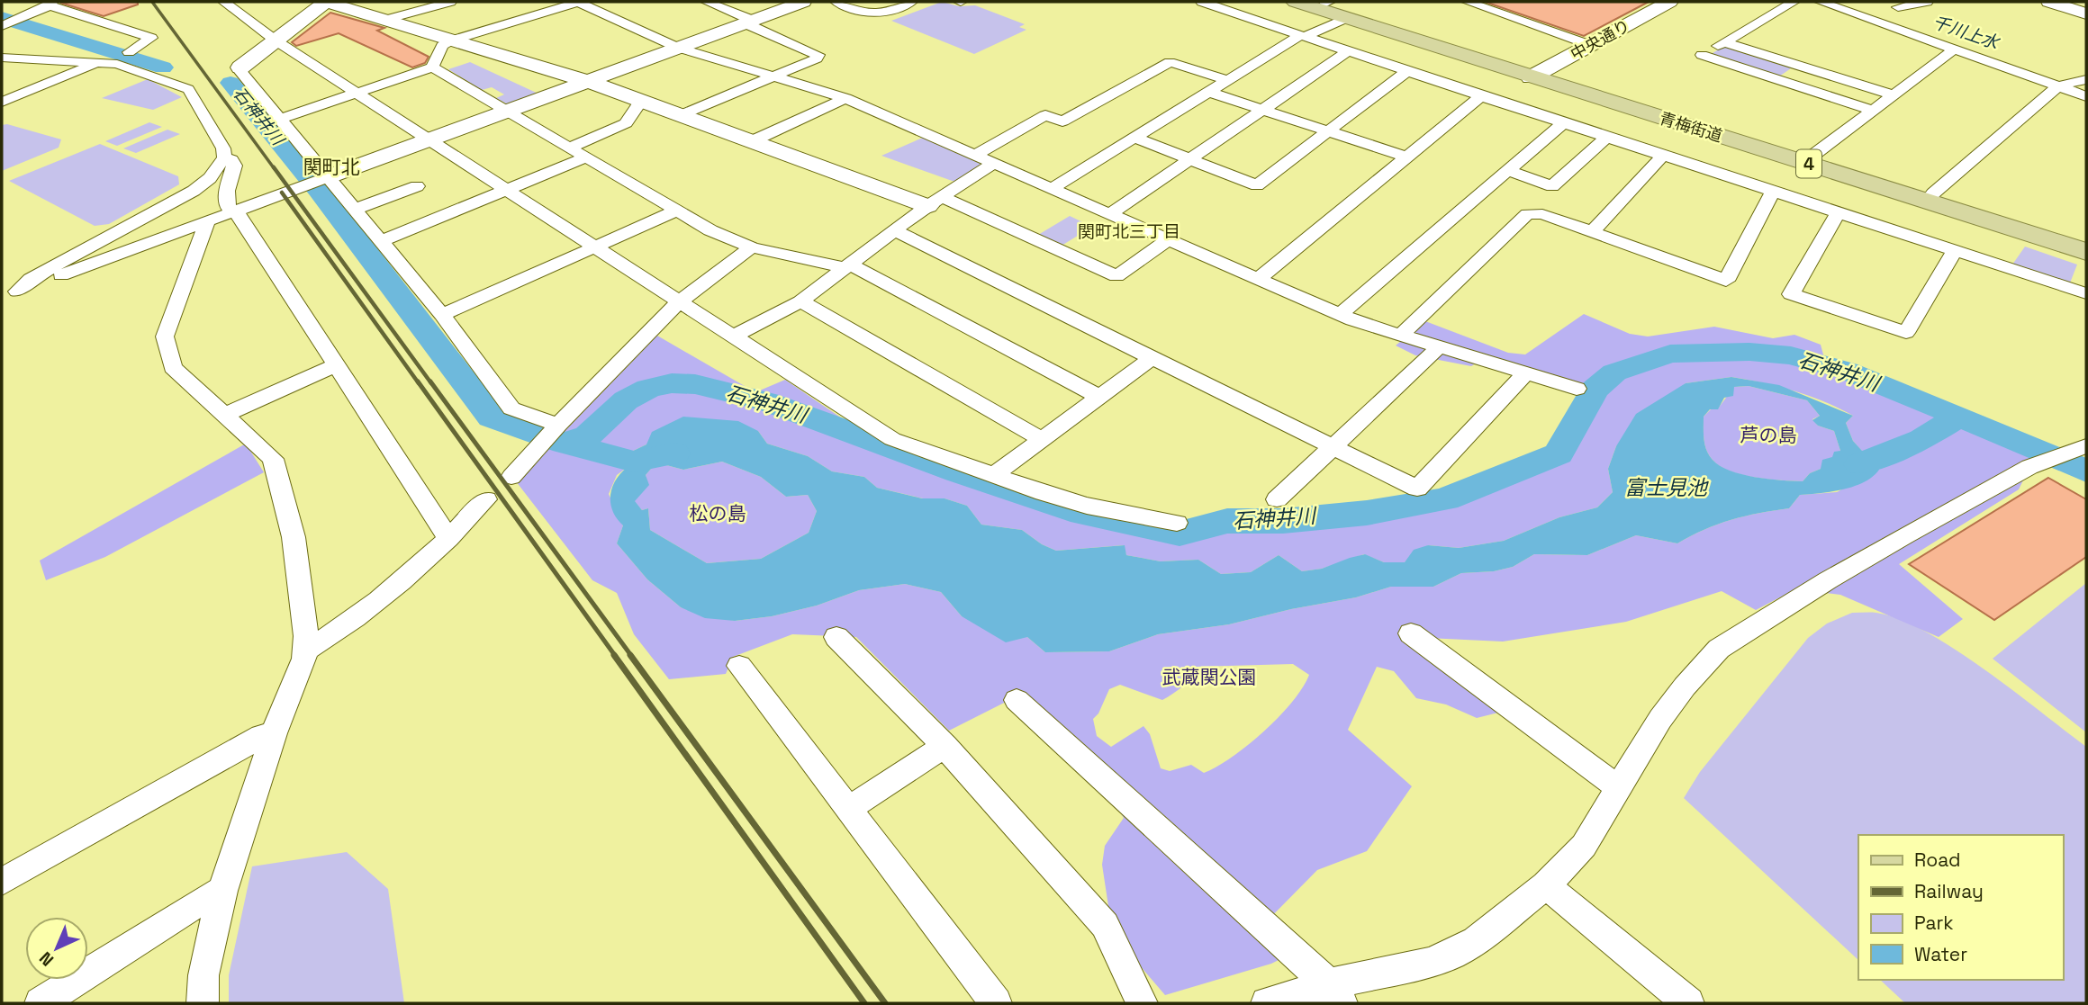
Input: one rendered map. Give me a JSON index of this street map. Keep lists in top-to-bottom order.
{
  "streets": {
    "main road": ["青梅街道", "4"],
    "street": ["中央通り"]
  },
  "crossings": [
    ["中央通り", "青梅街道"]
  ],
  "districts": ["関町北", "関町北三丁目"],
  "water": ["千川上水", "石神井川", "富士見池"],
  "parks": ["芦の島", "松の島", "武蔵関公園"],
  "legend": [
    "Road",
    "Railway",
    "Park",
    "Water"
  ],
  "north": "bottom left"
}
